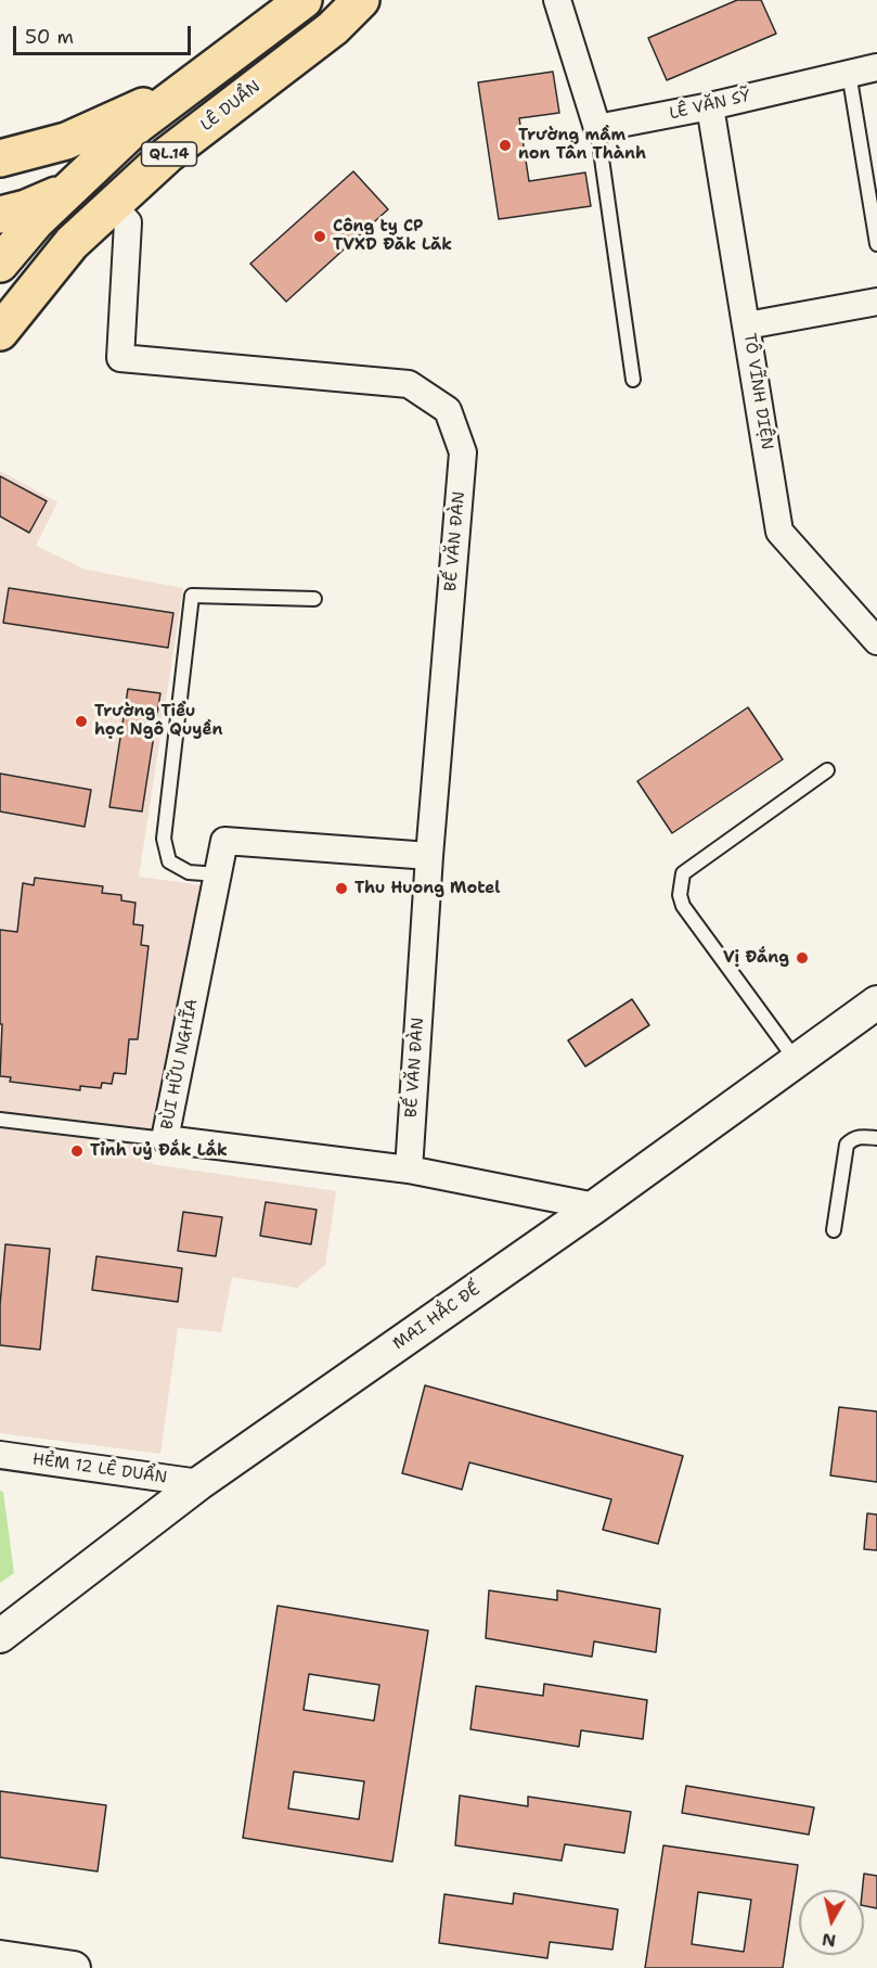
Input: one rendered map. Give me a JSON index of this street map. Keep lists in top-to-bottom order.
{
  "streets": {
    "main road": ["LÊ DUẨN", "QL.14"],
    "street": [
      "LÊ VĂN SỸ",
      "TÔ VĨNH DIỆN",
      "BẾ VĂN ĐÀN",
      "BÙI HỮU NGHĨA",
      "MAI HẮC ĐẾ",
      "HẺM 12 LÊ DUẨN"
    ]
  },
  "crossings": [
    ["LÊ VĂN SỸ", "TÔ VĨNH DIỆN"],
    ["LÊ DUẨN", "BẾ VĂN ĐÀN"],
    ["BẾ VĂN ĐÀN", "BÙI HỮU NGHĨA"],
    ["BÙI HỮU NGHĨA", "MAI HẮC ĐẾ"],
    ["MAI HẮC ĐẾ", "HẺM 12 LÊ DUẨN"]
  ],
  "places": [
    "Trường mầm non Tân Thành",
    "Công ty CP TVXD Đăk Lăk",
    "Trường Tiểu học Ngô Quyền",
    "Thu Huong Motel",
    "Vị Đắng",
    "Tỉnh uỷ Đắk Lắk"
  ],
  "scale_bar": "50 m",
  "north": "bottom"
}
